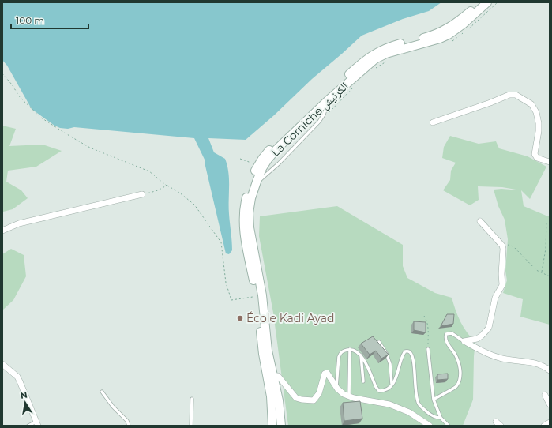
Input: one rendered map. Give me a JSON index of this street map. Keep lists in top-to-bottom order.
{
  "streets": {
    "main road": ["La Corniche الكرنيش"]
  },
  "places": ["École Kadi Ayad"],
  "scale_bar": "100 m",
  "north": "top"
}
